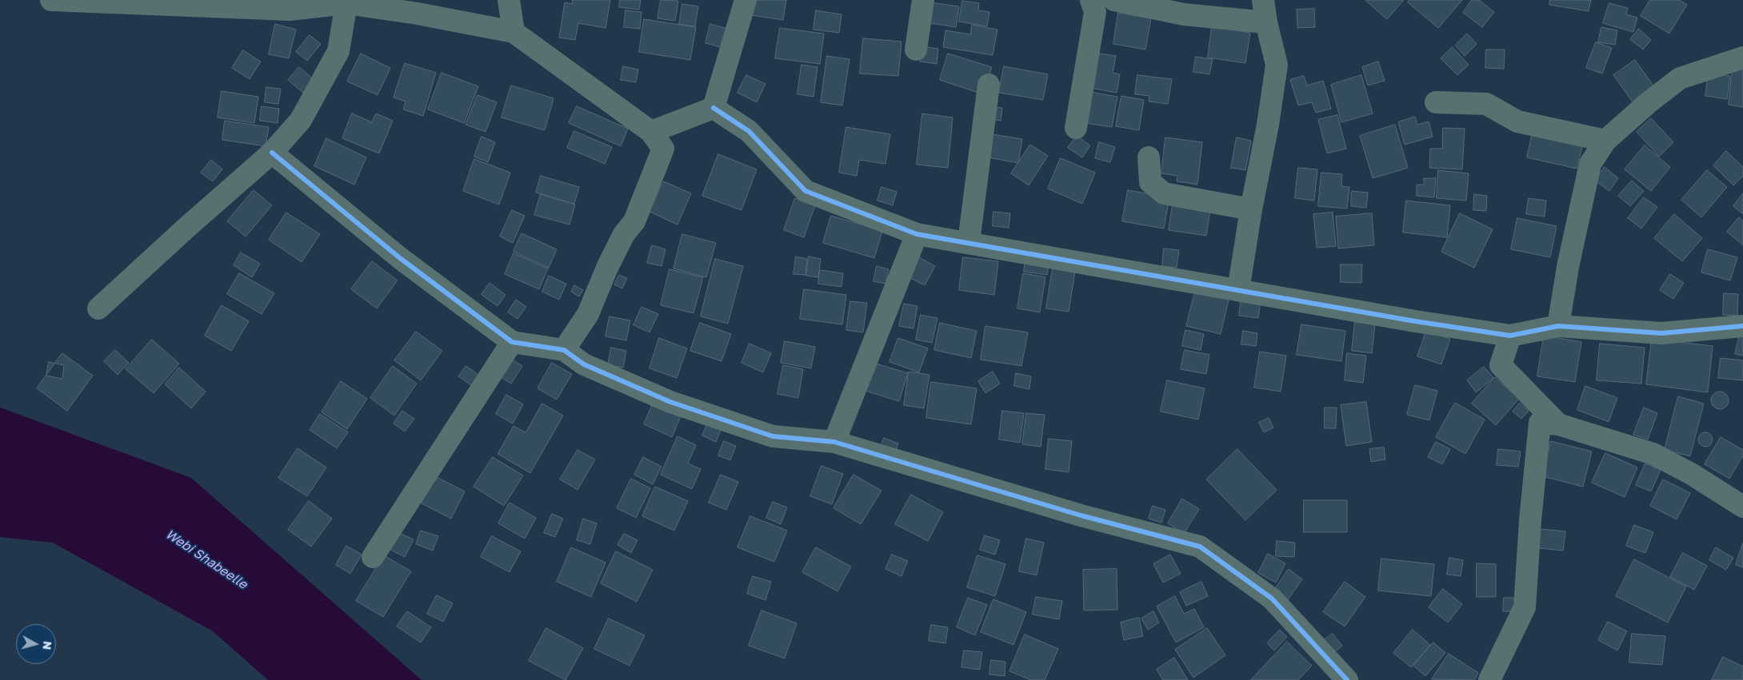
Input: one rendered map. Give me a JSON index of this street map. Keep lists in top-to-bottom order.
{
  "water": ["Webi Shabeelle"],
  "north": "right"
}
